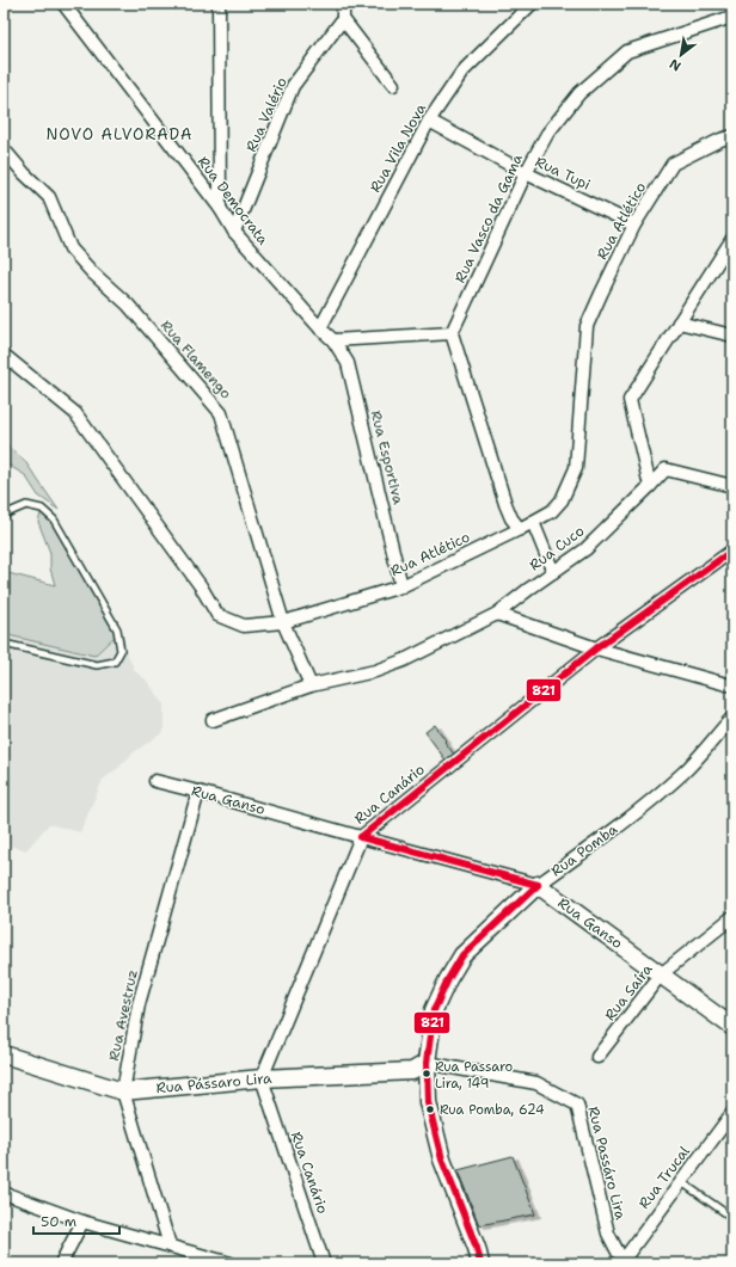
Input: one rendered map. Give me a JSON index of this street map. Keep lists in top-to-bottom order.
{
  "streets": {
    "street": [
      "Rua Valério",
      "Rua Vila Nova",
      "Rua Tupi",
      "Rua Democrata",
      "Rua Vasco da Gama",
      "Rua Atlético",
      "Rua Flamengo",
      "Rua Esportiva",
      "Rua Cuco",
      "Rua Canário",
      "Rua Ganso",
      "Rua Pomba",
      "Rua Saíra",
      "Rua Avestruz",
      "Rua Pássaro Lira",
      "Rua Passáro Lira",
      "Rua Trucal"
    ]
  },
  "crossings": [
    ["Rua Valério", "Rua Democrata"],
    ["Rua Vila Nova", "Rua Tupi"],
    ["Rua Vila Nova", "Rua Democrata"],
    ["Rua Tupi", "Rua Vasco da Gama"],
    ["Rua Tupi", "Rua Atlético"],
    ["Rua Democrata", "Rua Esportiva"],
    ["Rua Atlético", "Rua Flamengo"],
    ["Rua Atlético", "Rua Esportiva"],
    ["Rua Flamengo", "Rua Cuco"],
    ["Rua Canário", "Rua Ganso"],
    ["Rua Canário", "Rua Pássaro Lira"],
    ["Rua Ganso", "Rua Pomba"],
    ["Rua Ganso", "Rua Saíra"],
    ["Rua Ganso", "Rua Avestruz"],
    ["Rua Pomba", "Rua Pássaro Lira"],
    ["Rua Pomba", "Rua Passáro Lira"],
    ["Rua Avestruz", "Rua Pássaro Lira"],
    ["Rua Pássaro Lira", "Rua Passáro Lira"],
    ["Rua Passáro Lira", "Rua Trucal"]
  ],
  "districts": ["NOVO ALVORADA"],
  "places": ["Rua Passaro Lira, 149", "Rua Pomba, 624"],
  "lines": ["transit line 821"],
  "scale_bar": "50 m",
  "north": "bottom left"
}
